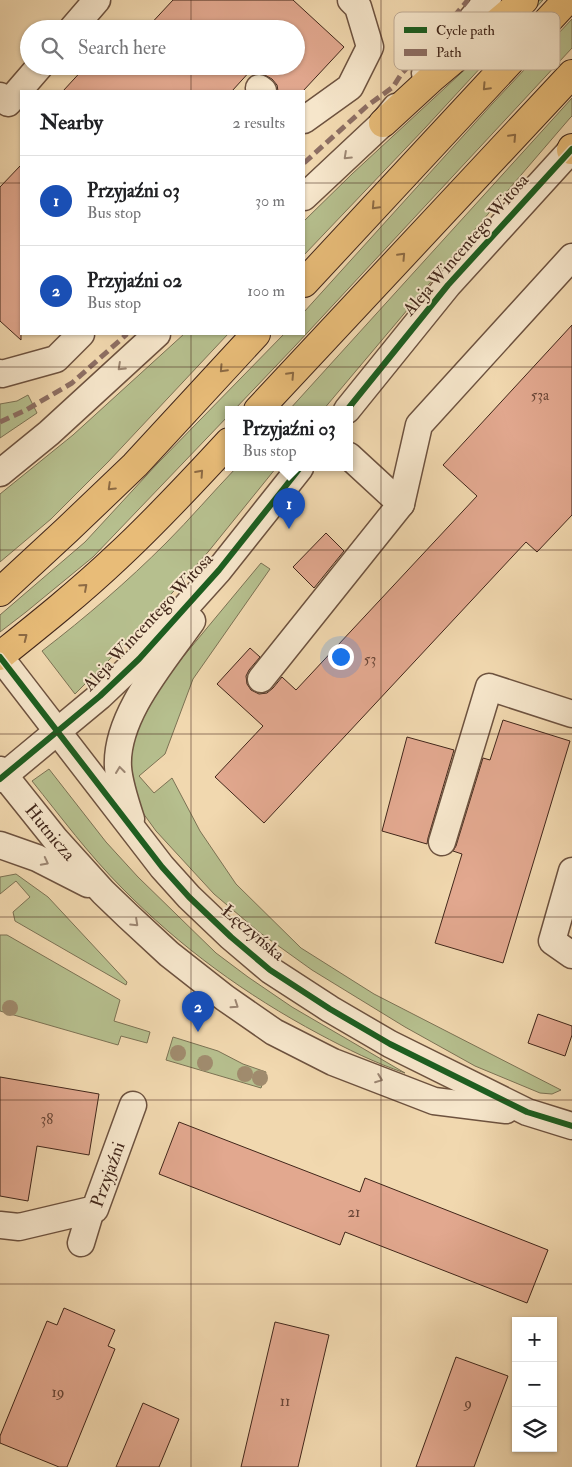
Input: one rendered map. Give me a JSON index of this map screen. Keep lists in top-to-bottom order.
{
  "streets": {
    "main road": ["Aleja Wincentego Witosa"],
    "street": ["Hutnicza", "Łęczyńska", "Przyjaźni"]
  },
  "crossings": [
    ["Aleja Wincentego Witosa", "Hutnicza"],
    ["Aleja Wincentego Witosa", "Łęczyńska"],
    ["Hutnicza", "Łęczyńska"]
  ],
  "house_numbers": [
    "53a",
    "53",
    "38",
    "21",
    "19",
    "11",
    "9"
  ],
  "legend": ["Cycle path", "Path"],
  "page": {
    "search": "Search here",
    "heading": ["Nearby", "2 results"],
    "list": [
      {
        "mark": "1",
        "name": "Przyjaźni 03",
        "note": "Bus stop",
        "value": "30 m"
      },
      {
        "mark": "2",
        "name": "Przyjaźni 02",
        "note": "Bus stop",
        "value": "100 m"
      }
    ],
    "popup": ["Przyjaźni 03", "Bus stop"],
    "pins": ["1", "2"],
    "map_buttons": ["+", "−"]
  }
}
